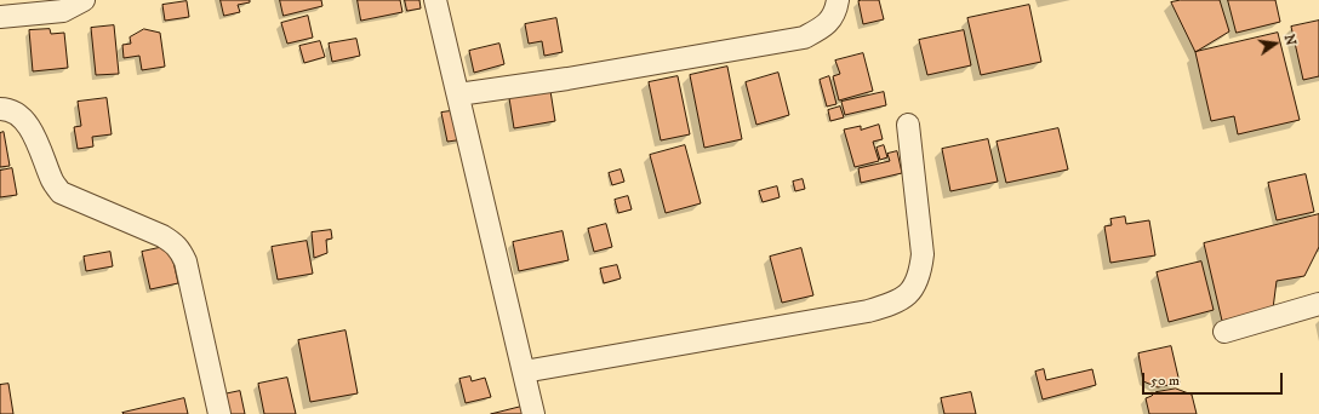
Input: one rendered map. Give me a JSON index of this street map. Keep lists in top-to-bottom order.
{
  "scale_bar": "50 m",
  "north": "right"
}
